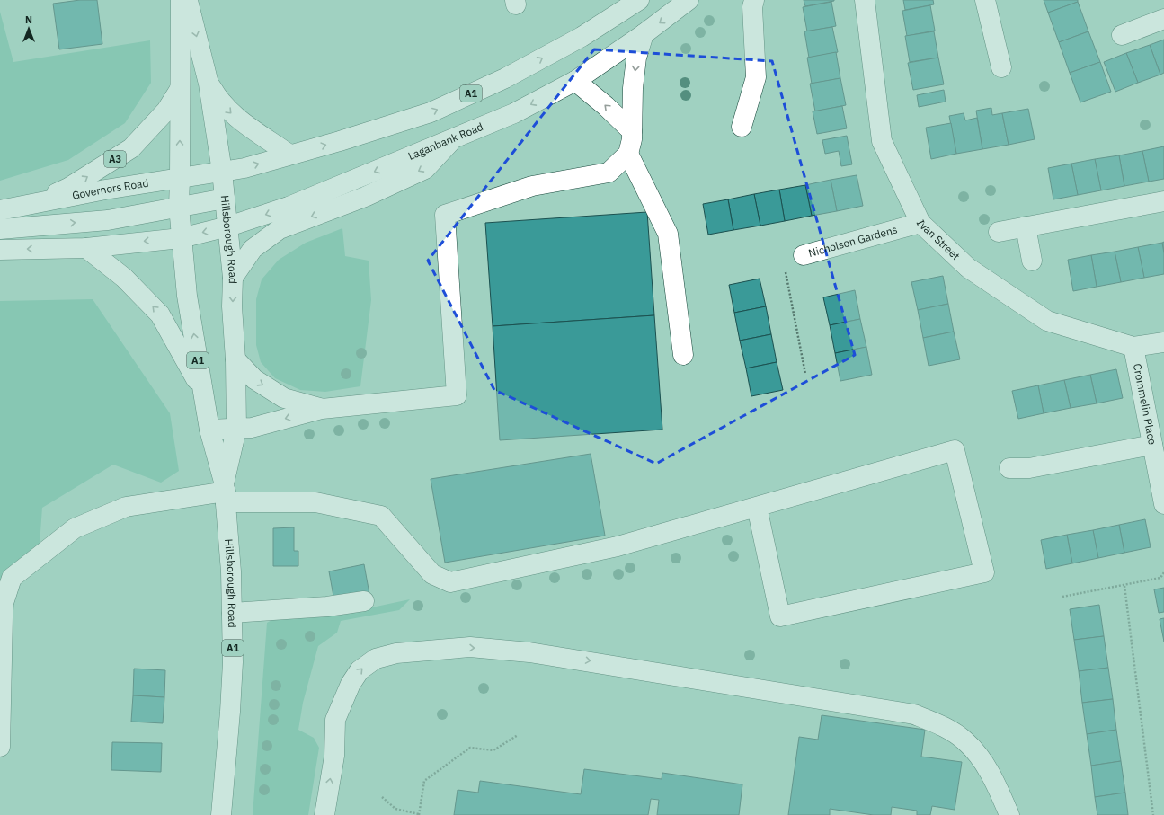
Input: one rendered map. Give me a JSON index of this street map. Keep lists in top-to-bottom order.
{
  "streets": {
    "main road": [
      "A1",
      "Laganbank Road",
      "A3",
      "Governors Road",
      "Hillsborough Road",
      "Ivan Street",
      "Nicholson Gardens",
      "Crommelin Place"
    ]
  },
  "crossings": [
    ["A1", "Governors Road"],
    ["A1", "Hillsborough Road"],
    ["Laganbank Road", "Hillsborough Road"],
    ["A3", "Governors Road"],
    ["A3", "Hillsborough Road"],
    ["Governors Road", "Hillsborough Road"],
    ["Ivan Street", "Nicholson Gardens"],
    ["Ivan Street", "Crommelin Place"]
  ],
  "north": "top"
}
